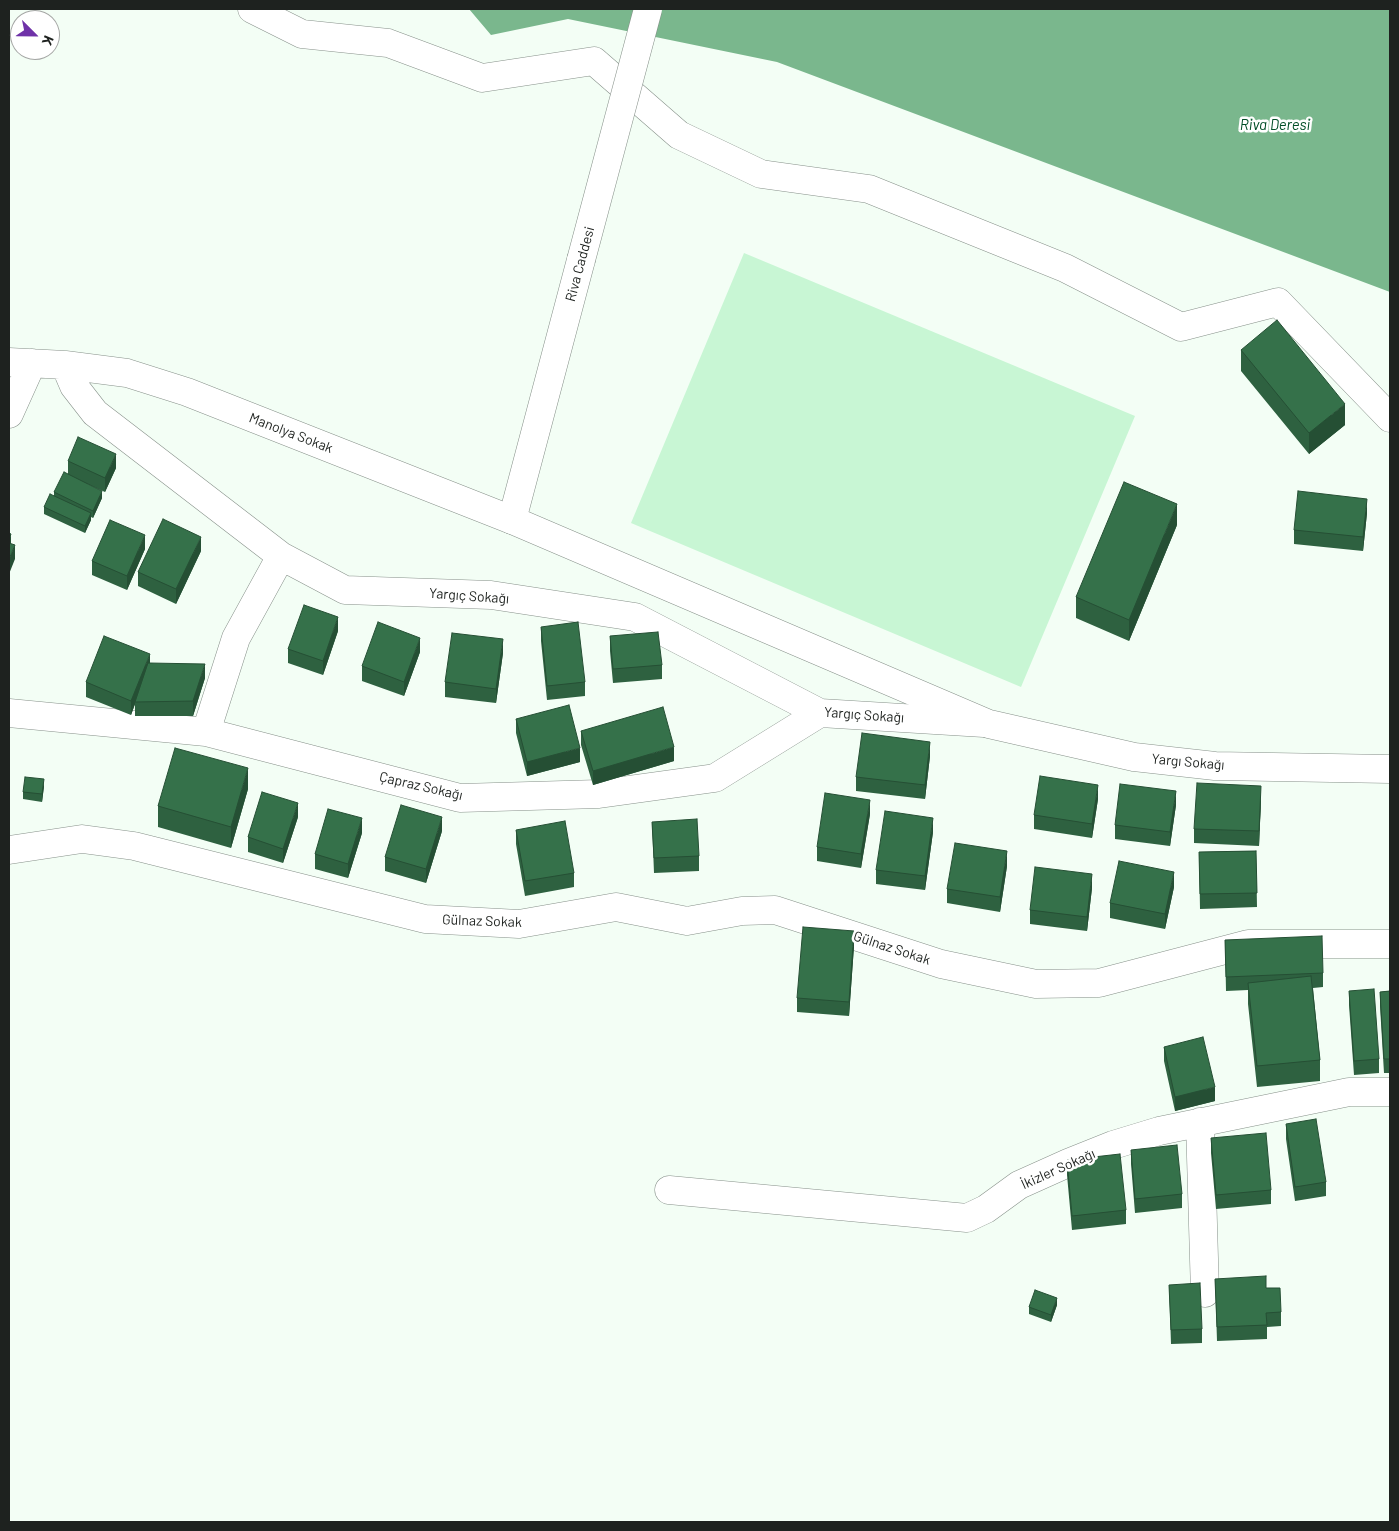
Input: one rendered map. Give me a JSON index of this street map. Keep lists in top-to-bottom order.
{
  "streets": {
    "street": [
      "Riva Caddesi",
      "Manolya Sokak",
      "Yargıç Sokağı",
      "Yargı Sokağı",
      "Çapraz Sokağı",
      "Gülnaz Sokak",
      "İkizler Sokağı"
    ]
  },
  "crossings": [
    ["Riva Caddesi", "Manolya Sokak"],
    ["Manolya Sokak", "Yargıç Sokağı"],
    ["Manolya Sokak", "Yargı Sokağı"],
    ["Yargıç Sokağı", "Yargı Sokağı"],
    ["Yargıç Sokağı", "Çapraz Sokağı"]
  ],
  "water": ["Riva Deresi"],
  "north": "bottom right"
}
